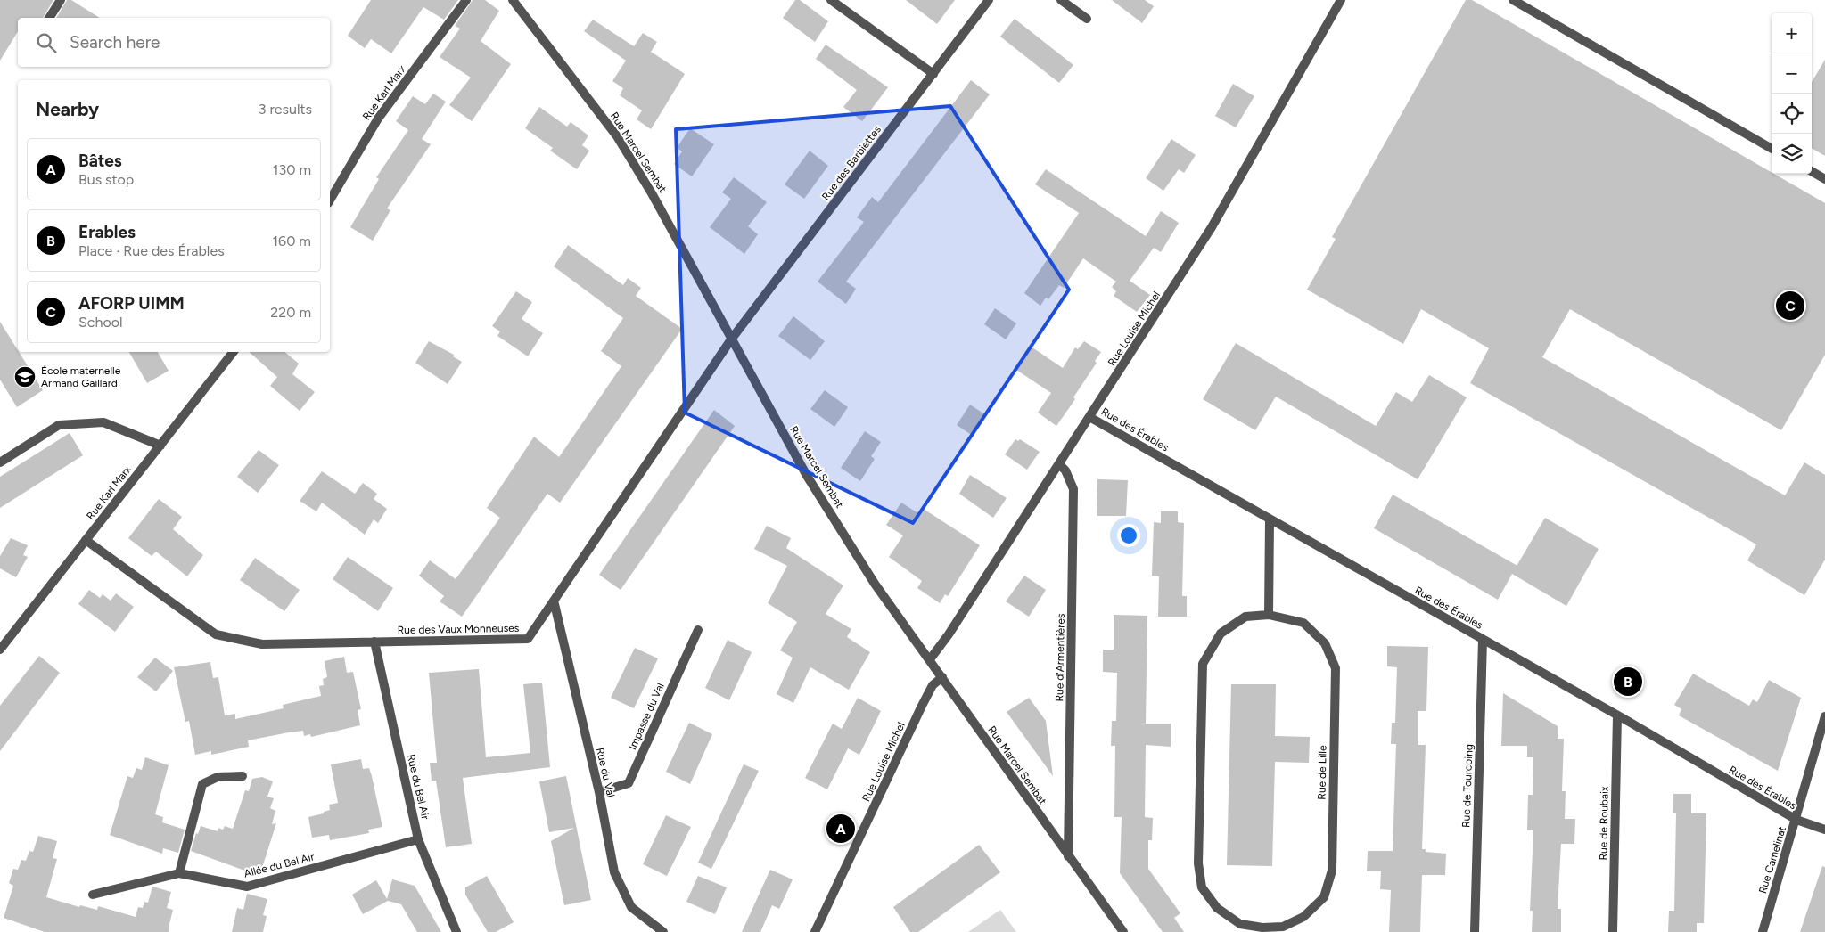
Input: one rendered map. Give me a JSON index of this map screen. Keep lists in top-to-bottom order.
{
  "streets": {
    "street": [
      "Rue Karl Marx",
      "Rue Marcel Sembat",
      "Rue des Barbiettes",
      "Rue Louise Michel",
      "Rue des Érables",
      "Rue des Vaux Monneuses",
      "Rue d'Armentières",
      "Impasse du Val",
      "Rue du Val",
      "Rue de Lille",
      "Rue de Tourcoing",
      "Rue du Bel Air",
      "Rue de Roubaix",
      "Rue Camelinat",
      "Allée du Bel Air"
    ]
  },
  "crossings": [
    ["Rue Karl Marx", "Rue des Vaux Monneuses"],
    ["Rue Marcel Sembat", "Rue des Barbiettes"],
    ["Rue Marcel Sembat", "Rue Louise Michel"],
    ["Rue Marcel Sembat", "Rue des Vaux Monneuses"],
    ["Rue Marcel Sembat", "Rue d'Armentières"],
    ["Rue des Barbiettes", "Rue des Vaux Monneuses"],
    ["Rue Louise Michel", "Rue des Érables"],
    ["Rue Louise Michel", "Rue d'Armentières"],
    ["Rue des Érables", "Rue de Tourcoing"],
    ["Rue des Érables", "Rue de Roubaix"],
    ["Rue des Érables", "Rue Camelinat"],
    ["Rue des Vaux Monneuses", "Rue du Val"],
    ["Rue des Vaux Monneuses", "Rue du Bel Air"],
    ["Impasse du Val", "Rue du Val"],
    ["Rue du Bel Air", "Allée du Bel Air"]
  ],
  "places": {
    "school or university": ["École maternelle Armand Gaillard"]
  },
  "page": {
    "map_buttons": ["+", "−"],
    "search": "Search here",
    "heading": ["Nearby", "3 results"],
    "list": [
      {
        "mark": "A",
        "name": "Bâtes",
        "note": "Bus stop",
        "value": "130 m"
      },
      {
        "mark": "B",
        "name": "Erables",
        "note": "Place · Rue des Érables",
        "value": "160 m"
      },
      {
        "mark": "C",
        "name": "AFORP UIMM",
        "note": "School",
        "value": "220 m"
      }
    ],
    "pins": ["C", "B", "A"]
  }
}
